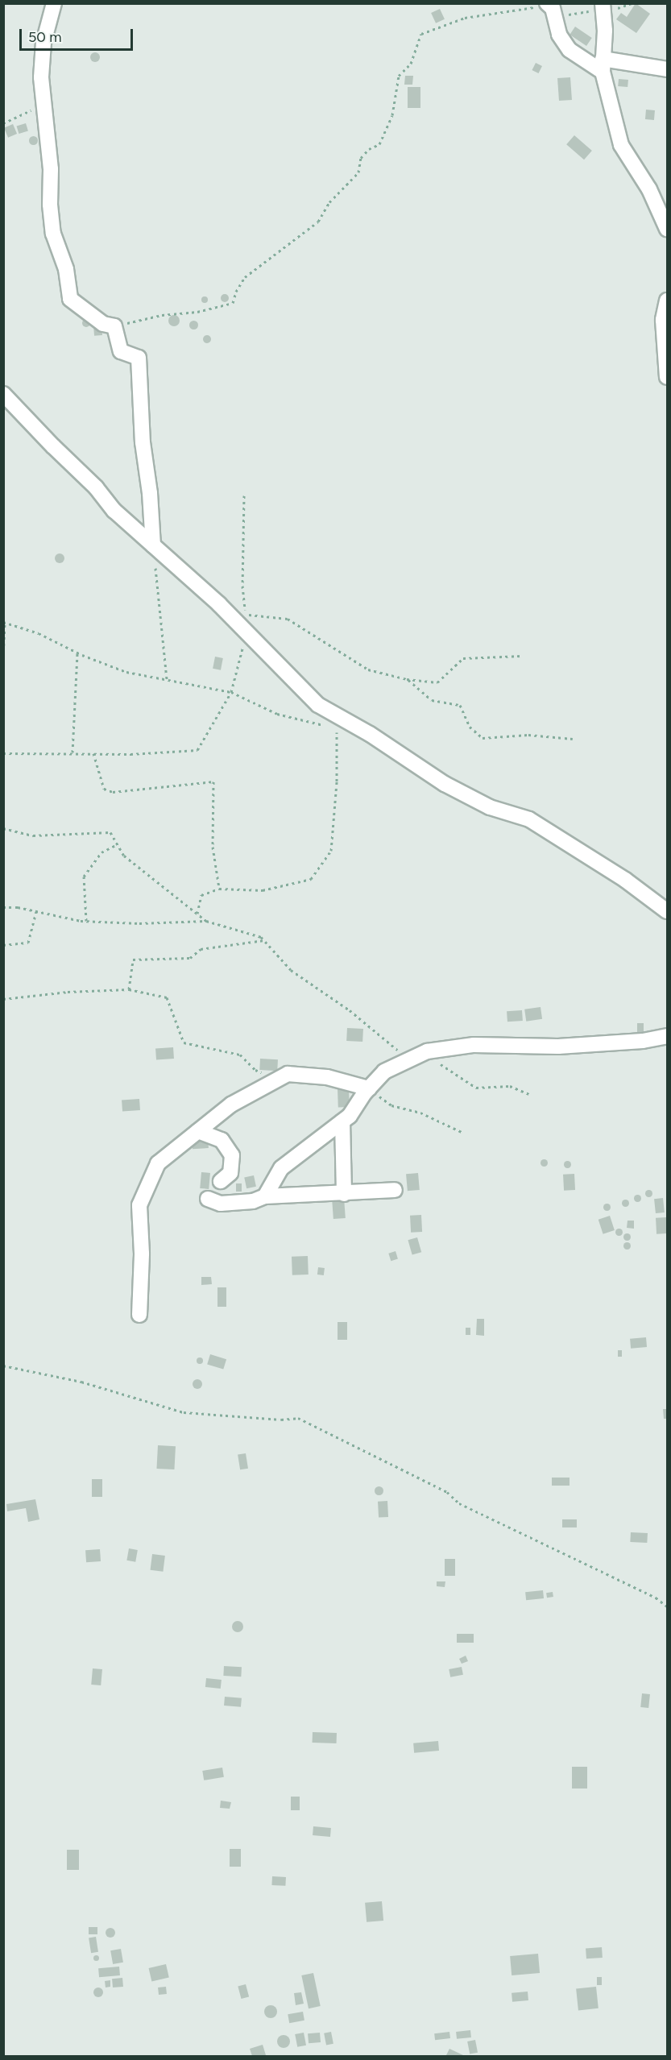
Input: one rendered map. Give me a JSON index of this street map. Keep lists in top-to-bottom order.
{
  "scale_bar": "50 m"
}
